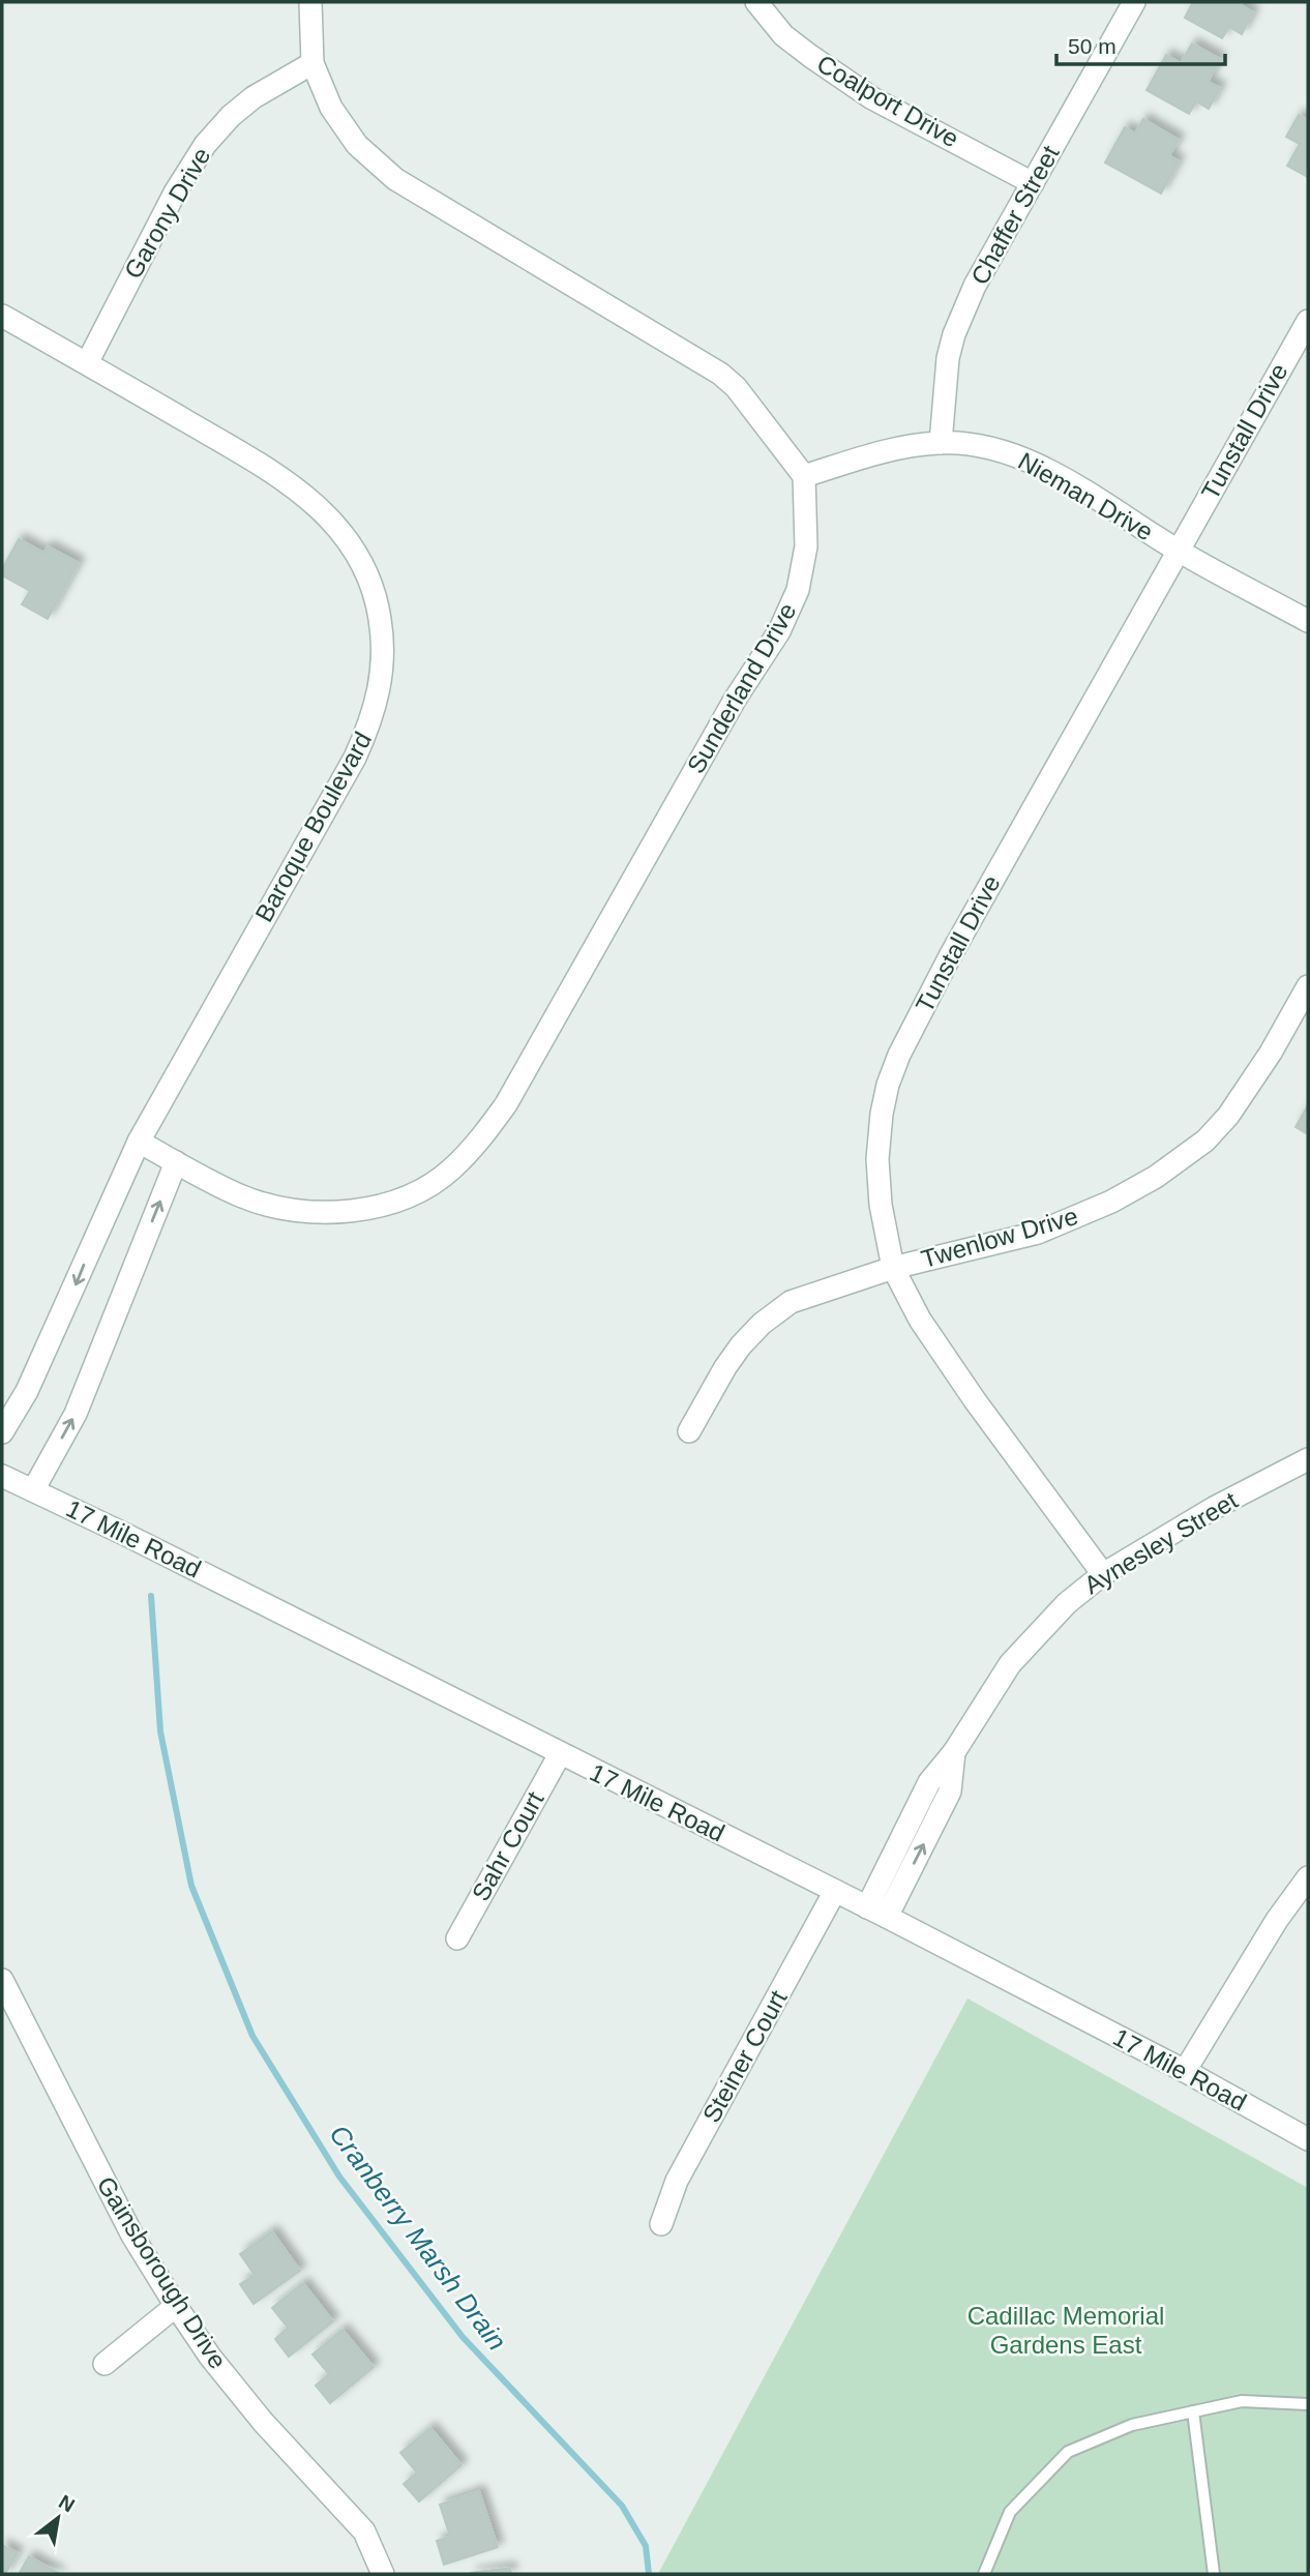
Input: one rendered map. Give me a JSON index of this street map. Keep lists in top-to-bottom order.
{
  "streets": {
    "street": [
      "Coalport Drive",
      "Garony Drive",
      "Chaffer Street",
      "Tunstall Drive",
      "Nieman Drive",
      "Sunderland Drive",
      "Baroque Boulevard",
      "Twenlow Drive",
      "17 Mile Road",
      "Aynesley Street",
      "Sahr Court",
      "Steiner Court",
      "Gainsborough Drive"
    ]
  },
  "crossings": [
    ["Coalport Drive", "Chaffer Street"],
    ["Garony Drive", "Baroque Boulevard"],
    ["Chaffer Street", "Nieman Drive"],
    ["Tunstall Drive", "Nieman Drive"],
    ["Tunstall Drive", "Twenlow Drive"],
    ["Tunstall Drive", "Aynesley Street"],
    ["Nieman Drive", "Sunderland Drive"],
    ["Sunderland Drive", "Baroque Boulevard"],
    ["17 Mile Road", "Aynesley Street"],
    ["17 Mile Road", "Sahr Court"],
    ["17 Mile Road", "Steiner Court"]
  ],
  "water": ["Cranberry Marsh Drain"],
  "parks": ["Cadillac Memorial Gardens East"],
  "scale_bar": "50 m",
  "north": "top right"
}
